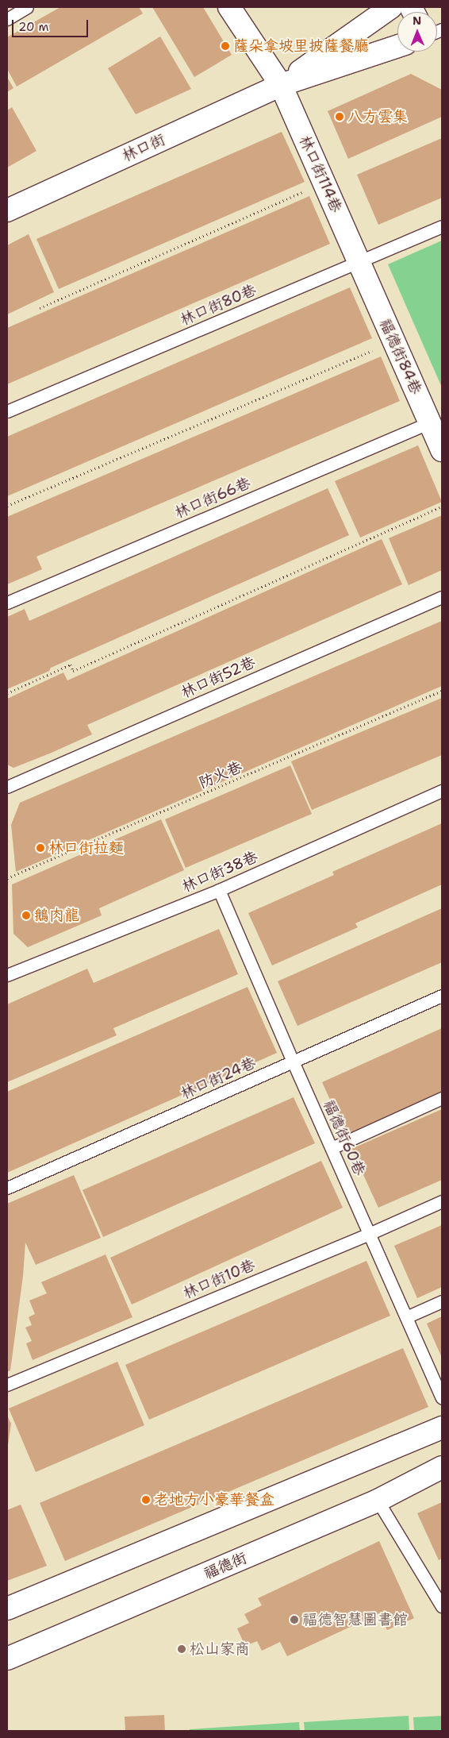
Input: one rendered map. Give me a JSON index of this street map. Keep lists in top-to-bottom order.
{
  "streets": {
    "street": [
      "林口街",
      "林口街114巷",
      "福德街84巷",
      "福德街"
    ],
    "lane": [
      "林口街80巷",
      "林口街66巷",
      "林口街52巷",
      "林口街38巷",
      "林口街24巷",
      "福德街60巷",
      "林口街10巷"
    ],
    "path": ["防火巷"]
  },
  "crossings": [
    ["林口街", "林口街114巷"],
    ["林口街114巷", "林口街80巷"],
    ["林口街114巷", "福德街84巷"],
    ["林口街80巷", "福德街84巷"],
    ["福德街84巷", "林口街66巷"],
    ["林口街38巷", "福德街60巷"],
    ["林口街24巷", "福德街60巷"],
    ["福德街60巷", "林口街10巷"]
  ],
  "places": [
    "薩朵拿坡里披薩餐廳",
    "八方雲集",
    "林口街拉麵",
    "鵝肉龍",
    "老地方小豪華餐盒",
    "福德智慧圖書館",
    "松山家商"
  ],
  "scale_bar": "20 m",
  "north": "top"
}
